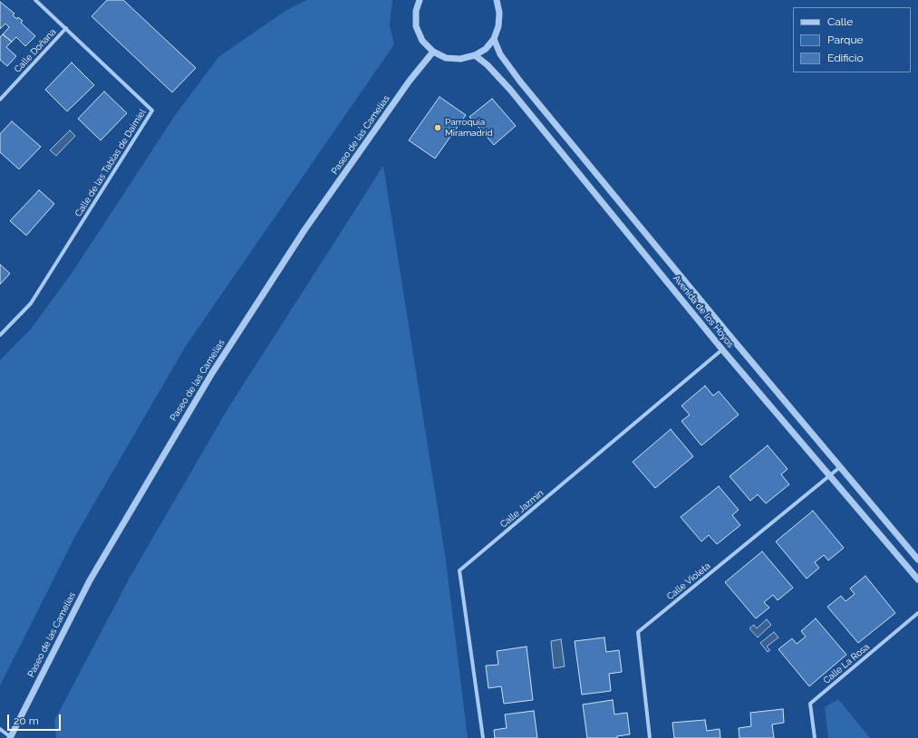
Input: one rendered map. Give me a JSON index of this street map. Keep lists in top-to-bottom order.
{
  "streets": {
    "street": [
      "Calle Doñana",
      "Paseo de las Camelias",
      "Calle de las Tablas de Daimiel",
      "Avenida de los Hoyos",
      "Calle Jazmín",
      "Calle Violeta",
      "Calle La Rosa"
    ]
  },
  "crossings": [
    ["Calle Doñana", "Calle de las Tablas de Daimiel"],
    ["Avenida de los Hoyos", "Calle Jazmín"],
    ["Avenida de los Hoyos", "Calle Violeta"]
  ],
  "places": ["Parroquia Miramadrid"],
  "legend": ["Calle", "Parque", "Edificio"],
  "scale_bar": "20 m"
}
